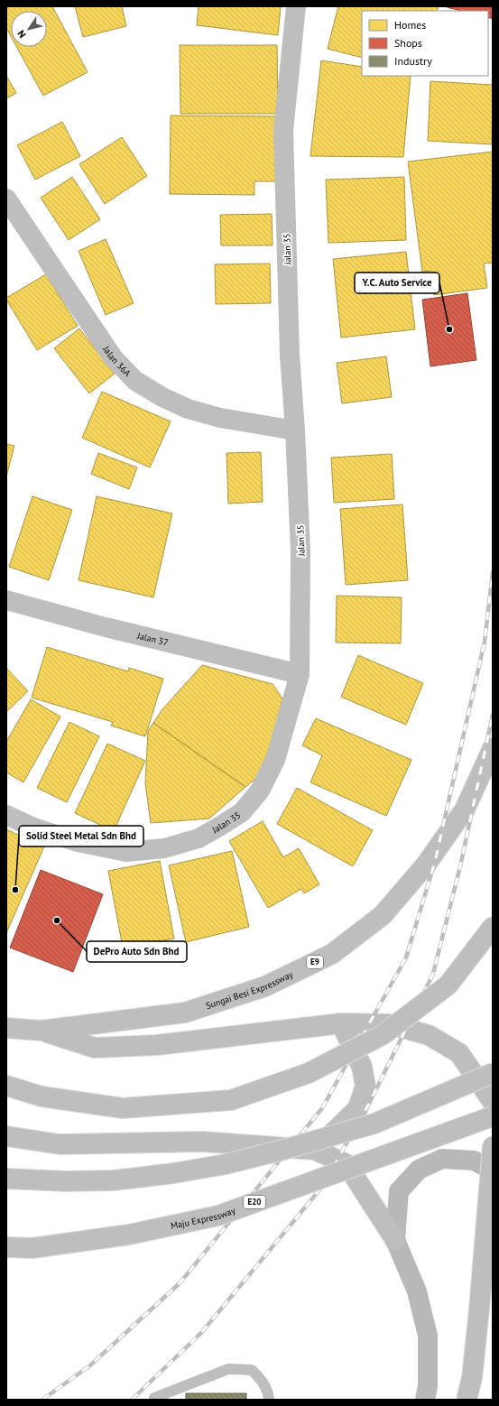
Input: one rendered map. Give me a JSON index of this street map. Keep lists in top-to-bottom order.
{
  "streets": {
    "main road": [
      "Jalan 35",
      "Jalan 36A",
      "Jalan 37",
      "E9",
      "Sungai Besi Expressway",
      "E20",
      "Maju Expressway"
    ]
  },
  "crossings": [
    ["Jalan 35", "Jalan 36A"],
    ["Jalan 35", "Jalan 37"]
  ],
  "places": ["Y.C. Auto Service", "Solid Steel Metal Sdn Bhd", "DePro Auto Sdn Bhd"],
  "legend": ["Homes", "Shops", "Industry"],
  "north": "bottom left"
}
